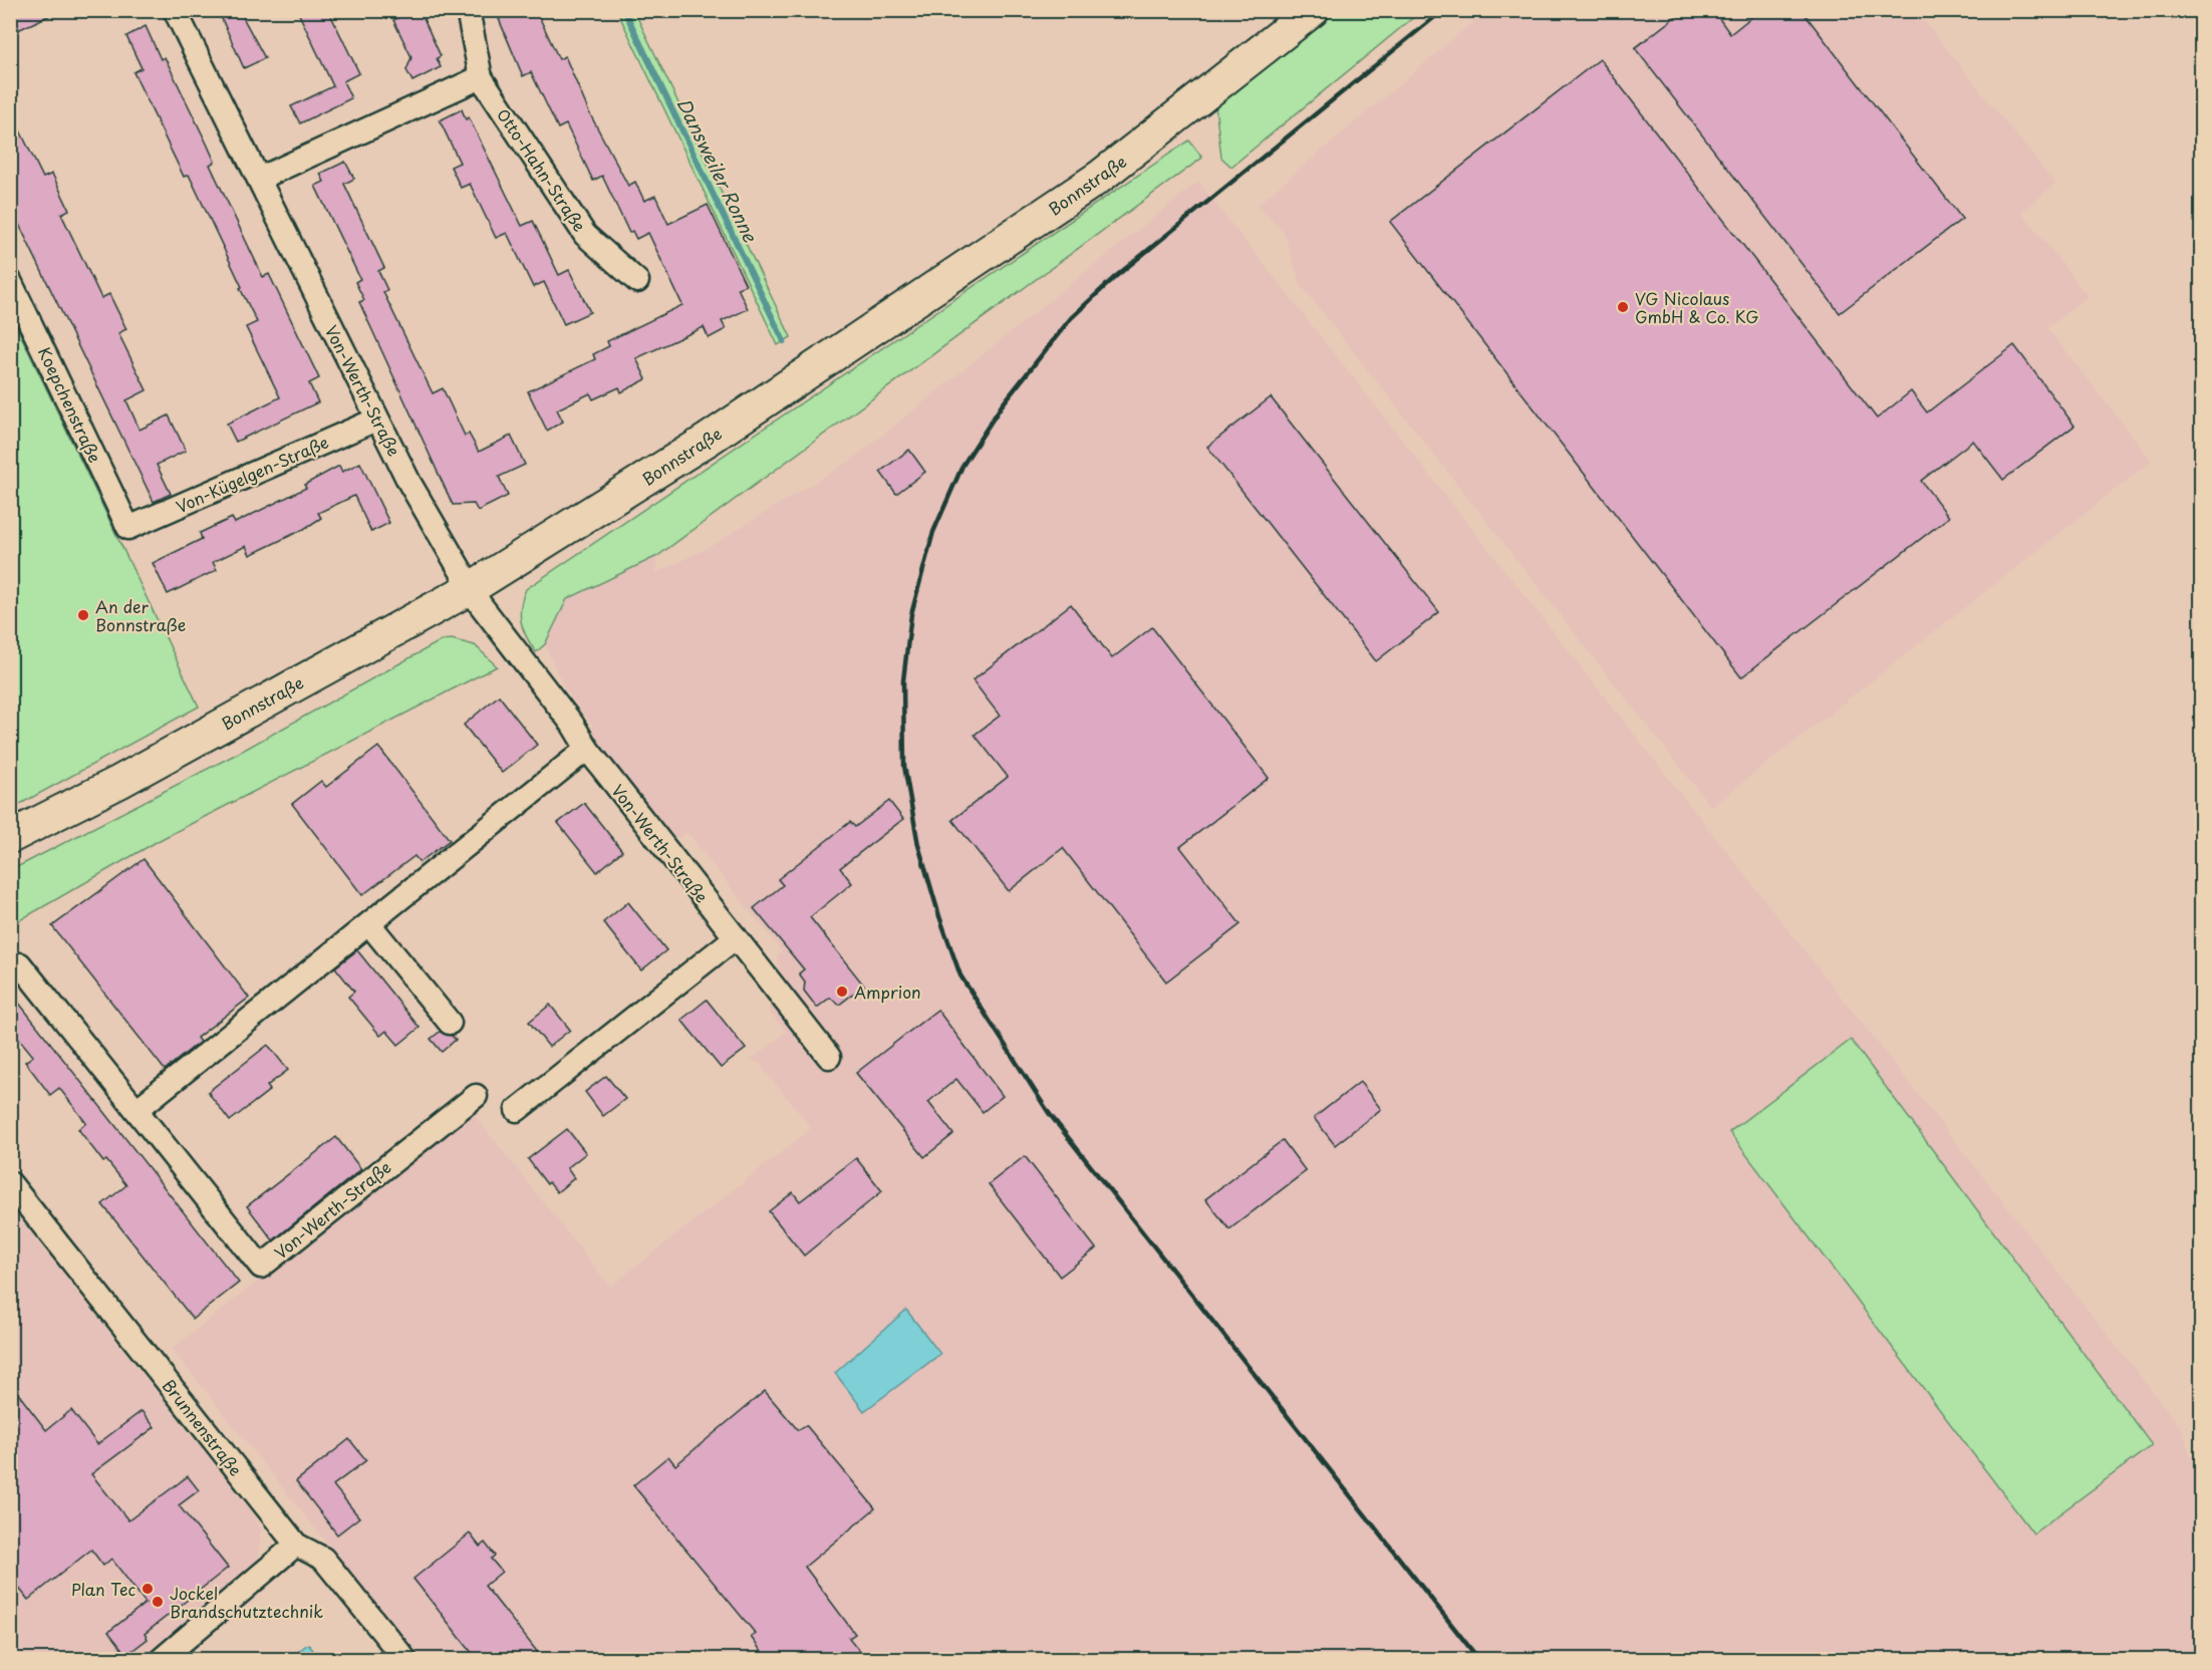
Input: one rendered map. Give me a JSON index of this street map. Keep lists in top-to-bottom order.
{
  "streets": {
    "main road": ["Bonnstraße"],
    "street": [
      "Otto-Hahn-Straße",
      "Von-Werth-Straße",
      "Koepchenstraße",
      "Von-Kügelgen-Straße",
      "Brunnenstraße"
    ]
  },
  "crossings": [
    ["Bonnstraße", "Von-Werth-Straße"],
    ["Von-Werth-Straße", "Von-Kügelgen-Straße"],
    ["Koepchenstraße", "Von-Kügelgen-Straße"]
  ],
  "water": ["Dansweiler Ronne"],
  "places": [
    "VG Nicolaus GmbH & Co. KG",
    "An der Bonnstraße",
    "Amprion",
    "Plan Tec",
    "Jockel Brandschutztechnik"
  ]
}
